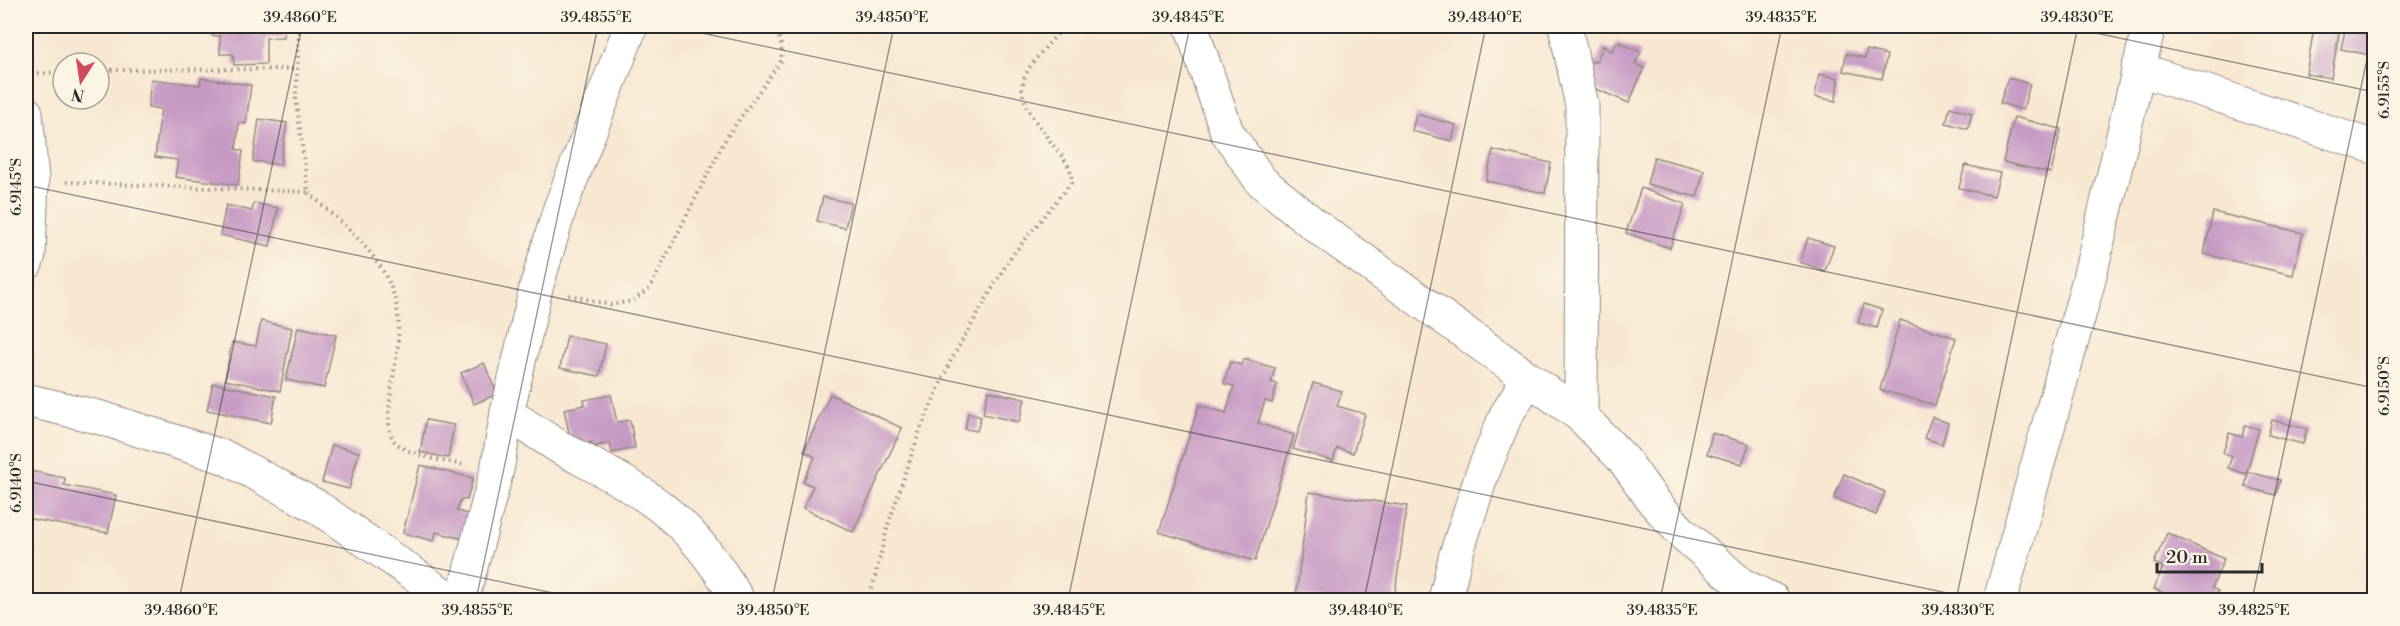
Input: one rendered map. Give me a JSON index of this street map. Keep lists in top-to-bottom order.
{
  "scale_bar": "20 m",
  "north": "bottom",
  "coordinates": [
    "39.4860°E",
    "39.4855°E",
    "39.4850°E",
    "39.4845°E",
    "39.4840°E",
    "39.4835°E",
    "39.4830°E",
    "6.9155°S",
    "6.9145°S",
    "6.9150°S",
    "6.9140°S",
    "39.4825°E"
  ]
}
